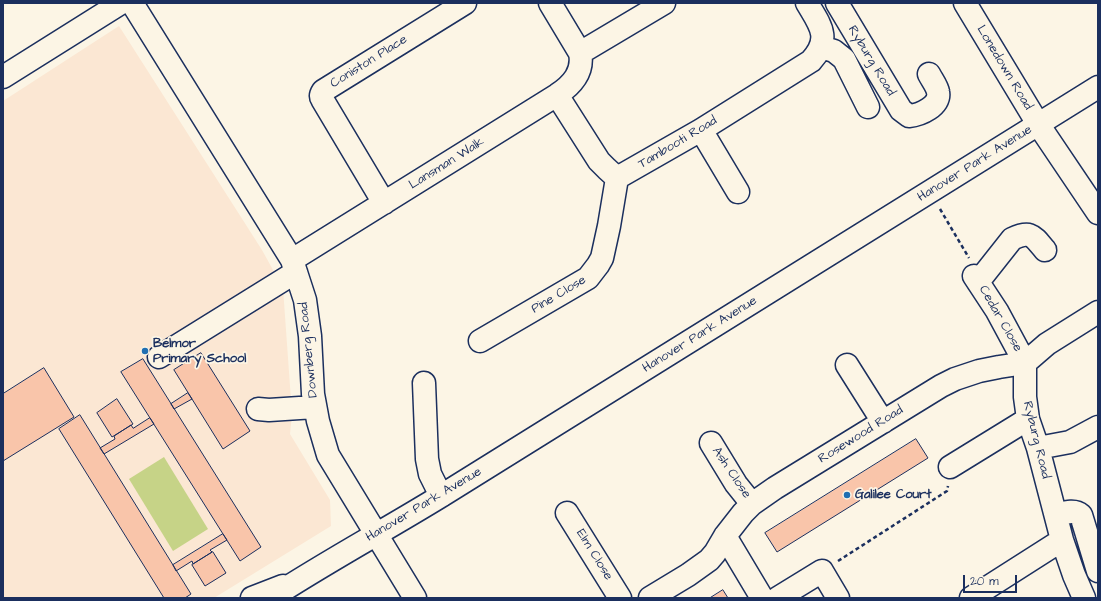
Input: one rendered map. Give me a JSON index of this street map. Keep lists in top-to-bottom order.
{
  "streets": {
    "street": [
      "Ryburg Road",
      "Coniston Place",
      "Lonedown Road",
      "Tambooti Road",
      "Lansman Walk",
      "Hanover Park Avenue",
      "Pine Close",
      "Cedar Close",
      "Downberg Road",
      "Rosewood Road",
      "Ash Close",
      "Elm Close"
    ]
  },
  "crossings": [
    ["Ryburg Road", "Cedar Close"],
    ["Ryburg Road", "Rosewood Road"],
    ["Coniston Place", "Lansman Walk"],
    ["Lonedown Road", "Hanover Park Avenue"],
    ["Tambooti Road", "Pine Close"],
    ["Lansman Walk", "Downberg Road"],
    ["Hanover Park Avenue", "Downberg Road"],
    ["Cedar Close", "Rosewood Road"],
    ["Rosewood Road", "Ash Close"]
  ],
  "places": ["Belmor Primary School", "Galilee Court"],
  "scale_bar": "20 m"
}
